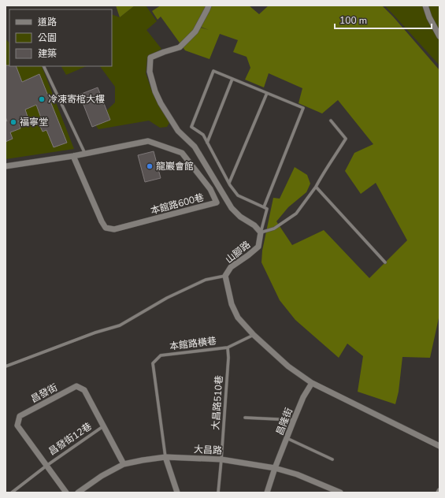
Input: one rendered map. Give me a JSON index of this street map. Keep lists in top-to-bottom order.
{
  "streets": {
    "street": [
      "本館路600巷",
      "山腳路",
      "昌發街",
      "昌隆街",
      "大昌路"
    ],
    "lane": ["本館路橫巷", "大昌路510巷", "昌發街12巷"]
  },
  "crossings": [
    ["山腳路", "本館路橫巷"],
    ["山腳路", "昌隆街"],
    ["本館路橫巷", "大昌路510巷"],
    ["本館路橫巷", "大昌路"],
    ["昌發街", "昌發街12巷"],
    ["昌發街", "大昌路"],
    ["大昌路510巷", "大昌路"],
    ["昌隆街", "大昌路"]
  ],
  "places": ["冷凍寄棺大樓", "福寧堂", "龍巖會館"],
  "legend": ["道路", "公園", "建築"],
  "scale_bar": "100 m"
}
